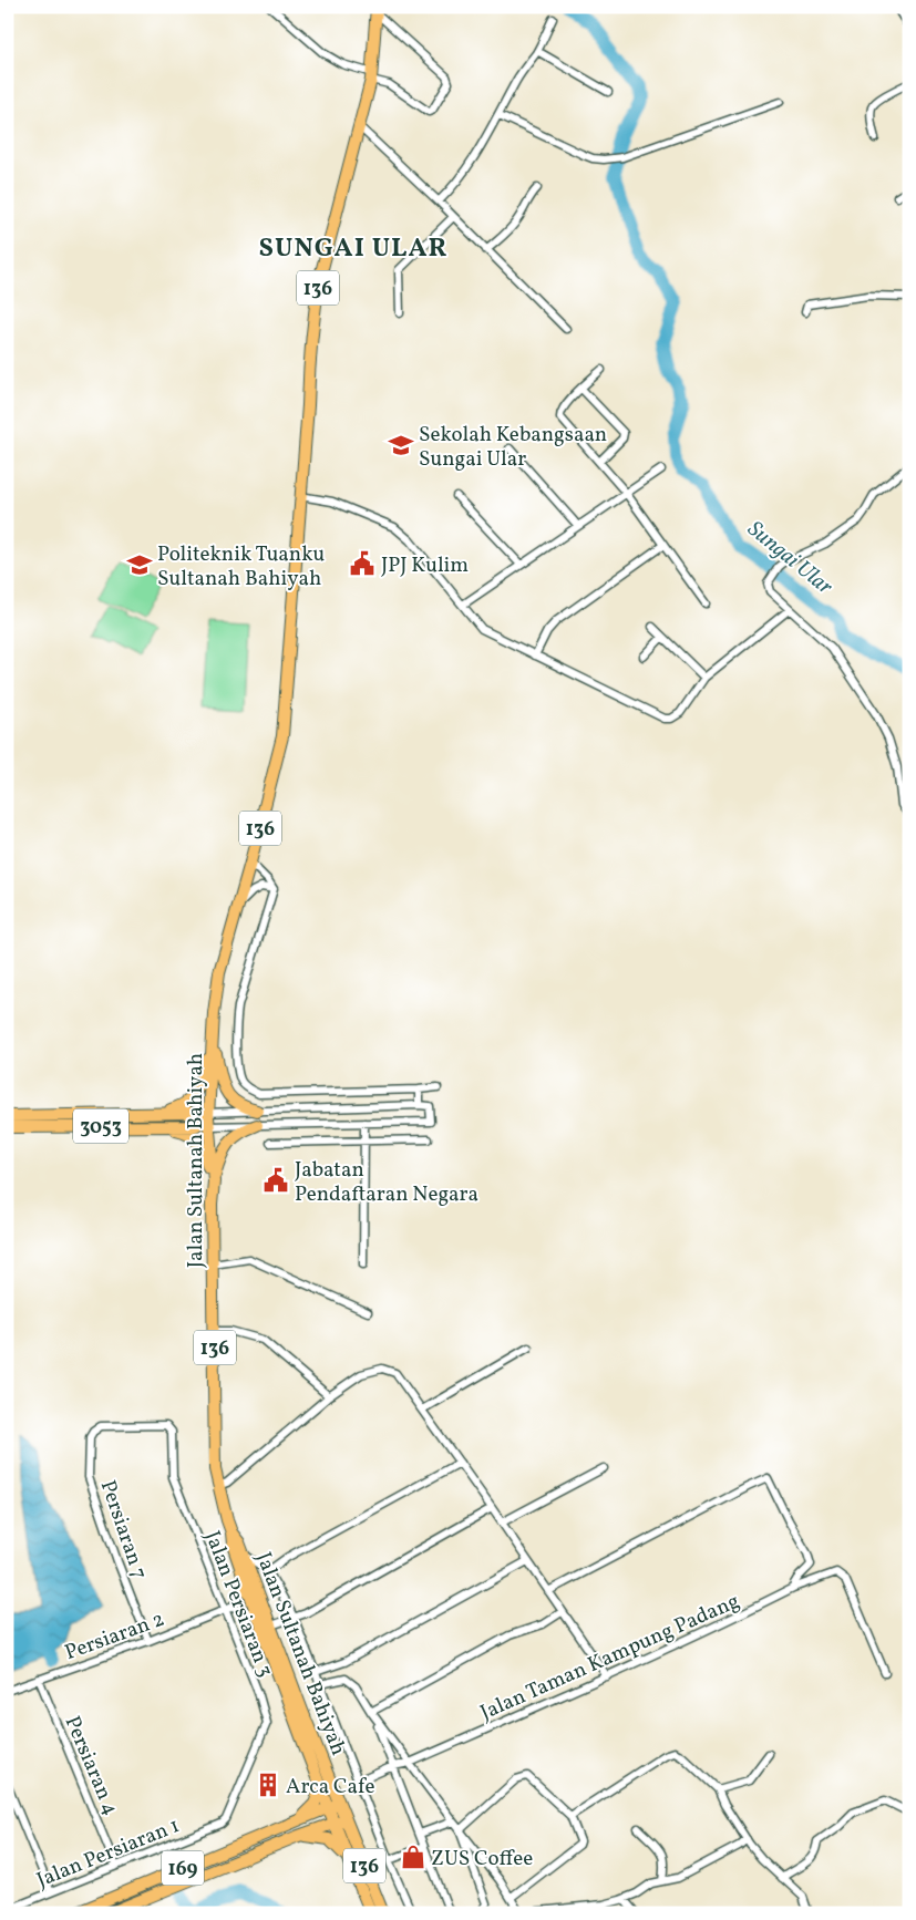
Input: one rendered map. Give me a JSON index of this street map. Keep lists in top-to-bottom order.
{
  "streets": {
    "main road": [
      "136",
      "3053",
      "Jalan Sultanah Bahiyah",
      "169"
    ],
    "street": [
      "Persiaran 7",
      "Jalan Persiaran 3",
      "Persiaran 2",
      "Jalan Taman Kampung Padang",
      "Persiaran 4",
      "Jalan Persiaran 1"
    ]
  },
  "crossings": [
    ["3053", "Jalan Sultanah Bahiyah"],
    ["Jalan Sultanah Bahiyah", "169"],
    ["Persiaran 7", "Jalan Persiaran 3"],
    ["Persiaran 7", "Persiaran 2"],
    ["Jalan Persiaran 3", "Persiaran 2"],
    ["Jalan Persiaran 3", "Jalan Persiaran 1"],
    ["Persiaran 2", "Persiaran 4"],
    ["Persiaran 4", "Jalan Persiaran 1"]
  ],
  "districts": ["SUNGAI ULAR"],
  "water": ["Sungai Ular"],
  "places": {
    "school or university": ["Sekolah Kebangsaan Sungai Ular", "Politeknik Tuanku Sultanah Bahiyah"],
    "public building": ["JPJ Kulim", "Jabatan Pendaftaran Negara"],
    "building": ["Arca Cafe"],
    "shop": ["ZUS Coffee"]
  }
}
